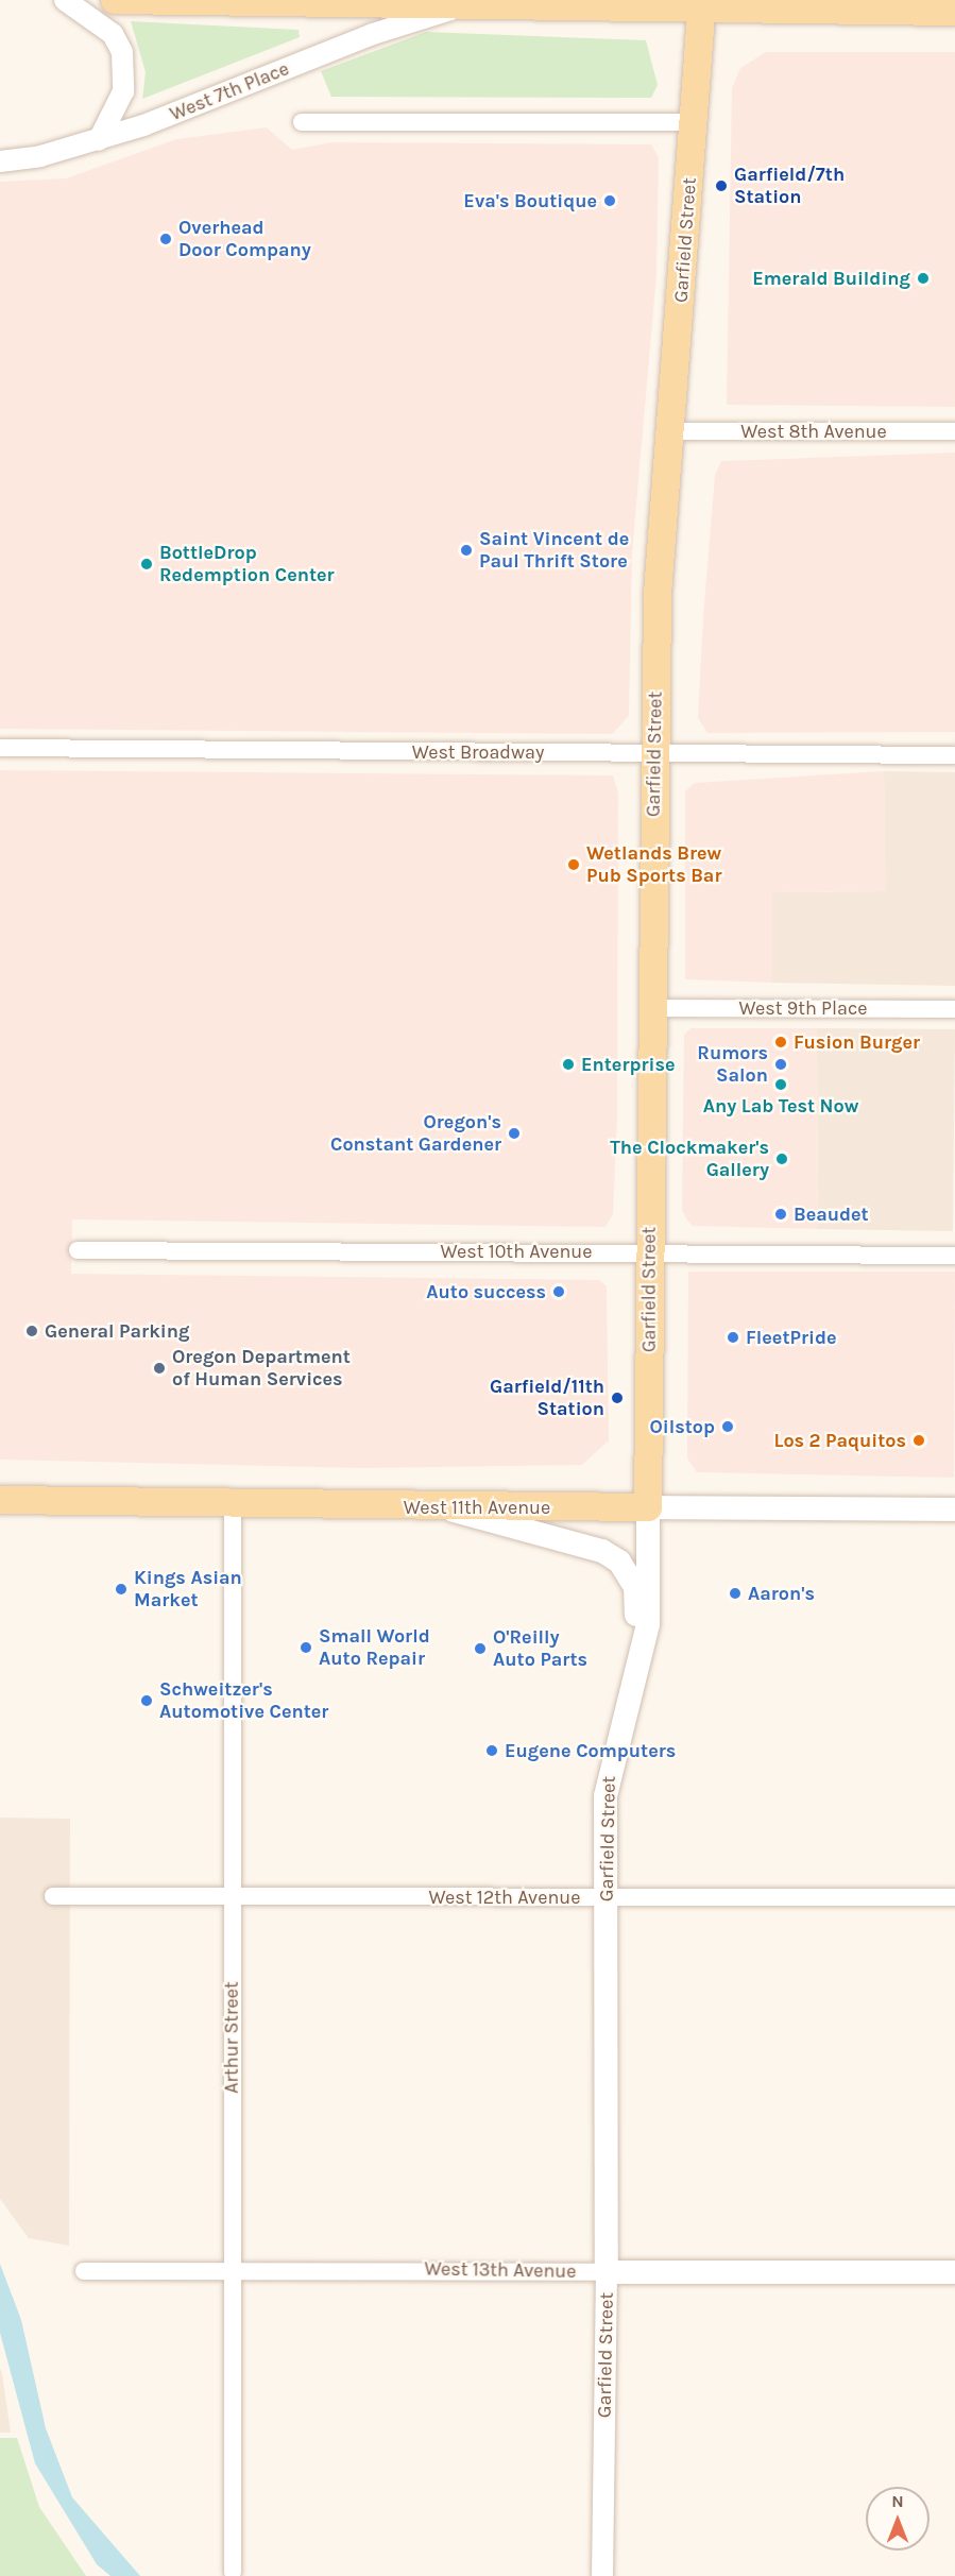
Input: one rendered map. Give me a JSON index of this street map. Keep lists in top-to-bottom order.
{
  "streets": {
    "main road": ["Garfield Street", "West 11th Avenue", "West 13th Avenue"],
    "street": [
      "West 7th Place",
      "West 8th Avenue",
      "West Broadway",
      "West 9th Place",
      "West 10th Avenue",
      "West 12th Avenue",
      "Arthur Street"
    ]
  },
  "crossings": [
    ["Garfield Street", "West 8th Avenue"],
    ["Garfield Street", "West Broadway"],
    ["Garfield Street", "West 9th Place"],
    ["Garfield Street", "West 10th Avenue"],
    ["Garfield Street", "West 11th Avenue"],
    ["Garfield Street", "West 12th Avenue"],
    ["Garfield Street", "West 13th Avenue"],
    ["West 11th Avenue", "Arthur Street"],
    ["West 12th Avenue", "Arthur Street"],
    ["Arthur Street", "West 13th Avenue"]
  ],
  "places": [
    "Garfield/7th Station",
    "Eva's Boutique",
    "Overhead Door Company",
    "Emerald Building",
    "Saint Vincent de Paul Thrift Store",
    "BottleDrop Redemption Center",
    "Wetlands Brew Pub Sports Bar",
    "Fusion Burger",
    "Enterprise",
    "Rumors Salon",
    "Any Lab Test Now",
    "Oregon's Constant Gardener",
    "The Clockmaker's Gallery",
    "Beaudet",
    "Auto success",
    "General Parking",
    "FleetPride",
    "Oregon Department of Human Services",
    "Garfield/11th Station",
    "Oilstop",
    "Los 2 Paquitos",
    "Kings Asian Market",
    "Aaron's",
    "Small World Auto Repair",
    "O'Reilly Auto Parts",
    "Schweitzer's Automotive Center",
    "Eugene Computers"
  ],
  "north": "top"
}
